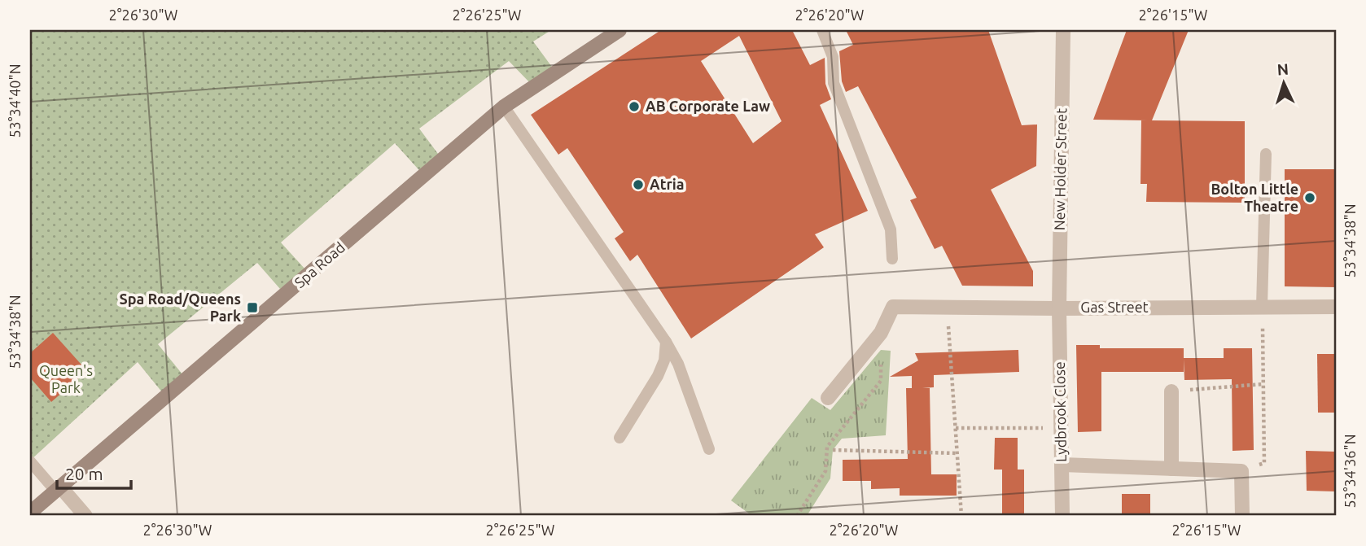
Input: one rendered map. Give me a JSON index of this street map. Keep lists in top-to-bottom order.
{
  "streets": {
    "main road": ["Spa Road"],
    "street": ["New Holder Street", "Gas Street", "Lydbrook Close"]
  },
  "crossings": [
    ["New Holder Street", "Gas Street"],
    ["New Holder Street", "Lydbrook Close"],
    ["Gas Street", "Lydbrook Close"]
  ],
  "parks": ["Queen's Park"],
  "places": {
    "other": ["AB Corporate Law", "Atria", "Bolton Little Theatre"],
    "transit": ["Spa Road/Queens Park"]
  },
  "scale_bar": "20 m",
  "north": "top",
  "coordinates": [
    "2°26'30\"W",
    "2°26'25\"W",
    "2°26'20\"W",
    "2°26'15\"W",
    "53°34'40\"N",
    "53°34'38\"N",
    "53°34'36\"N"
  ]
}
